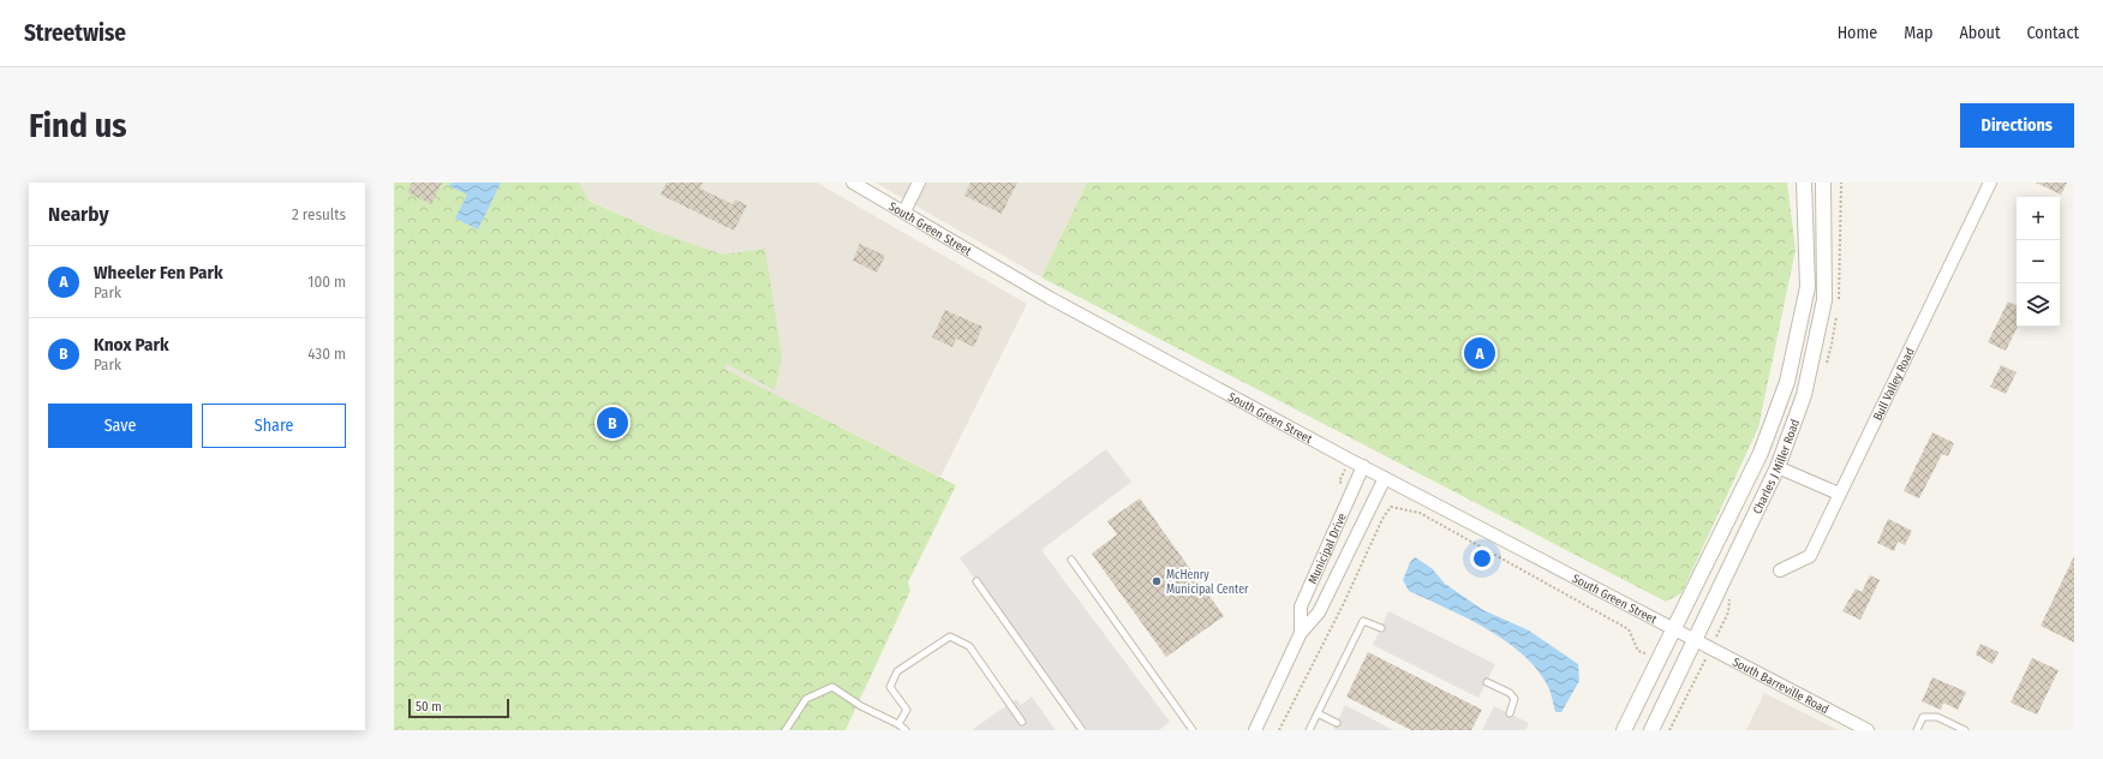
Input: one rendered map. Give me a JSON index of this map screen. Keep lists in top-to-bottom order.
{
  "streets": {
    "street": [
      "South Green Street",
      "Bull Valley Road",
      "Charles J Miller Road",
      "Municipal Drive",
      "South Barreville Road"
    ]
  },
  "crossings": [
    ["South Green Street", "Charles J Miller Road"],
    ["South Green Street", "Municipal Drive"],
    ["South Green Street", "South Barreville Road"],
    ["Charles J Miller Road", "South Barreville Road"]
  ],
  "places": ["McHenry Municipal Center"],
  "scale_bar": "50 m",
  "page": {
    "header": "Streetwise",
    "nav": [
      "Home",
      "Map",
      "About",
      "Contact"
    ],
    "buttons": [
      "Directions",
      ["Save", "Share"]
    ],
    "title": "Find us",
    "heading": ["Nearby", "2 results"],
    "map_buttons": ["+", "−"],
    "list": [
      {
        "mark": "A",
        "name": "Wheeler Fen Park",
        "note": "Park",
        "value": "100 m"
      },
      {
        "mark": "B",
        "name": "Knox Park",
        "note": "Park",
        "value": "430 m"
      }
    ],
    "pins": ["A", "B"],
    "scale": "50 m"
  }
}
